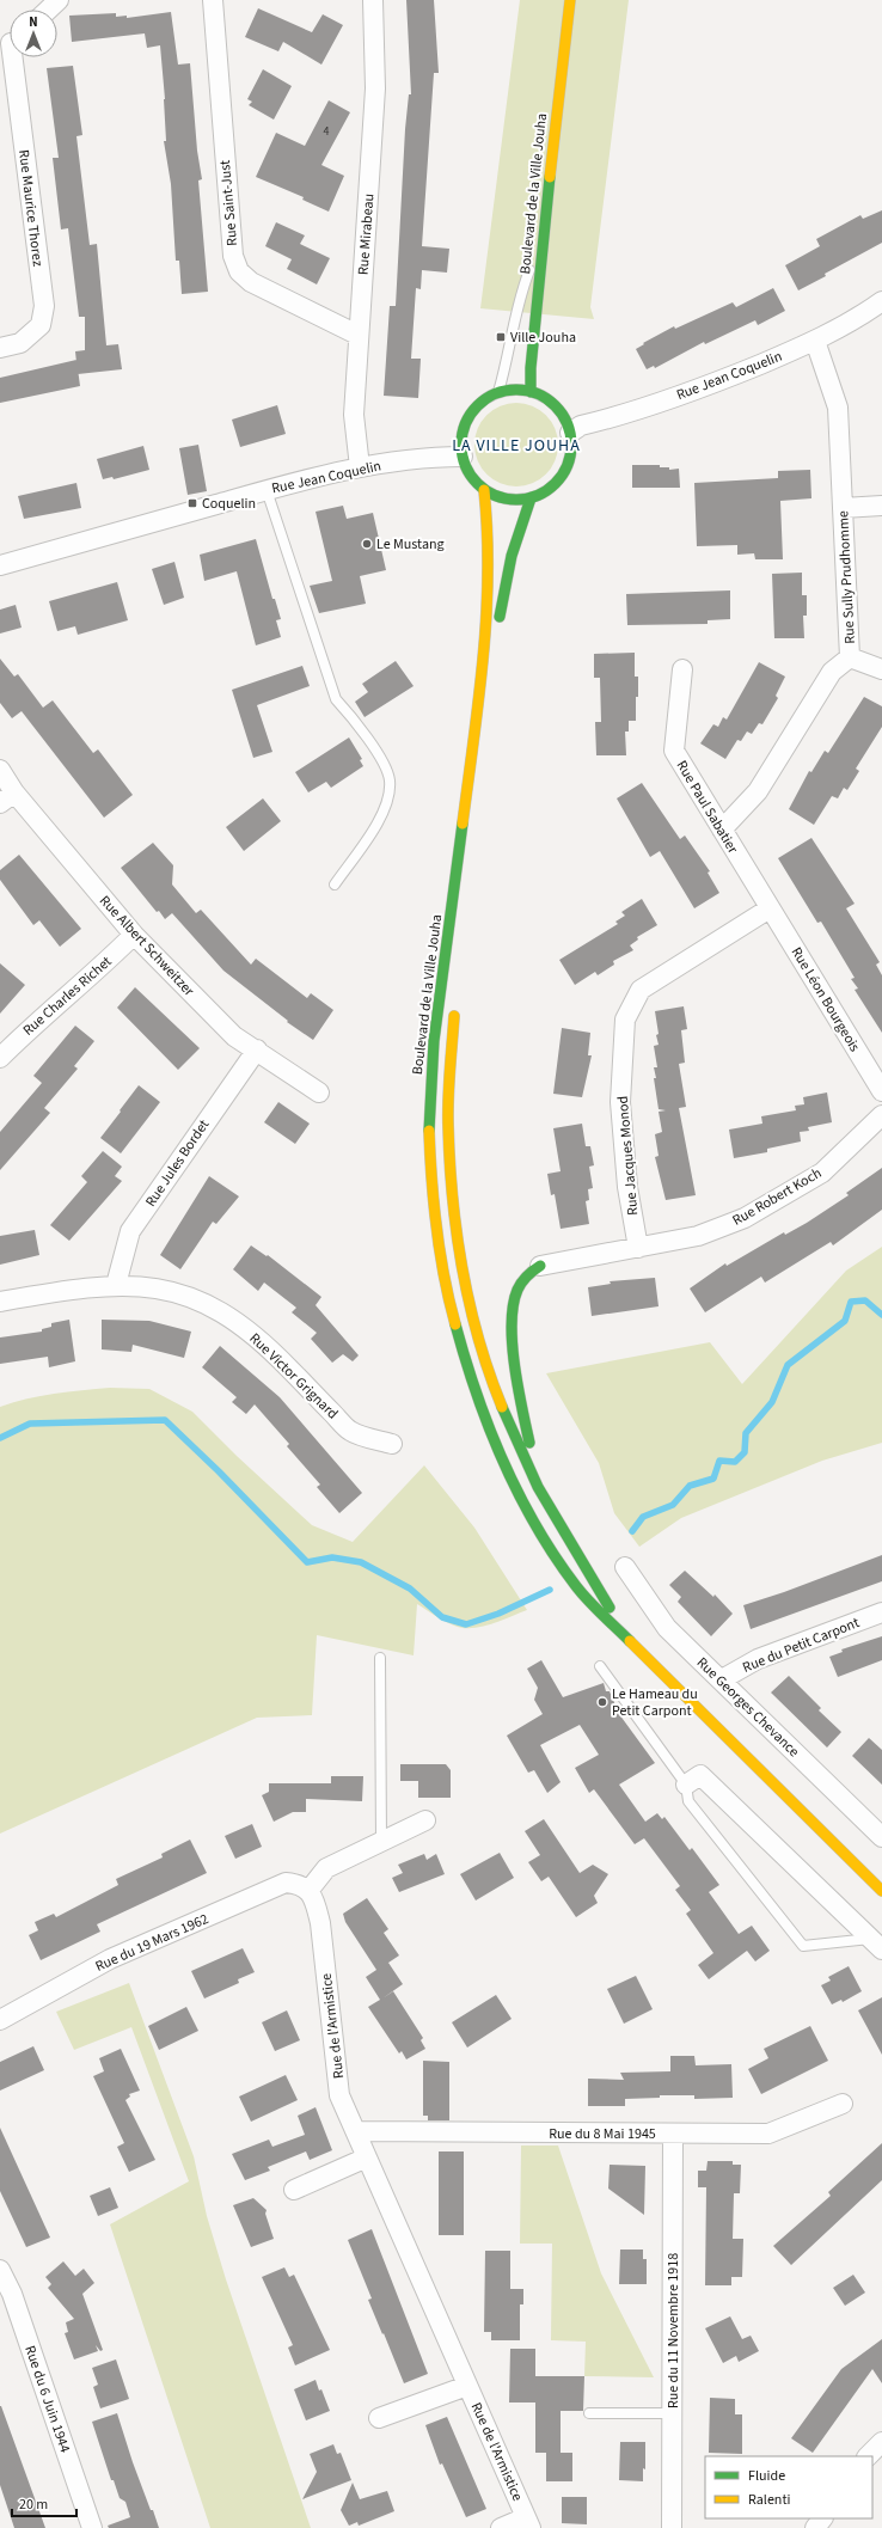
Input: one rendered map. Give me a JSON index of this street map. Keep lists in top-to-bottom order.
{
  "streets": {
    "main road": ["Boulevard de la Ville Jouha"],
    "street": [
      "Rue Saint-Just",
      "Rue Maurice Thorez",
      "Rue Mirabeau",
      "Rue Jean Coquelin",
      "Rue Sully Prudhomme",
      "Rue Paul Sabatier",
      "Rue Albert Schweitzer",
      "Rue Charles Richet",
      "Rue Léon Bourgeois",
      "Rue Jacques Monod",
      "Rue Jules Bordet",
      "Rue Robert Koch",
      "Rue Victor Grignard",
      "Rue du Petit Carpont",
      "Rue Georges Chevance",
      "Rue du 19 Mars 1962",
      "Rue de l'Armistice",
      "Rue du 8 Mai 1945",
      "Rue du 11 Novembre 1918",
      "Rue du 6 Juin 1944"
    ]
  },
  "crossings": [
    ["Boulevard de la Ville Jouha", "Rue Jean Coquelin"],
    ["Rue Saint-Just", "Rue Mirabeau"],
    ["Rue Mirabeau", "Rue Jean Coquelin"],
    ["Rue Jean Coquelin", "Rue Sully Prudhomme"],
    ["Rue Sully Prudhomme", "Rue Paul Sabatier"],
    ["Rue Paul Sabatier", "Rue Léon Bourgeois"],
    ["Rue Paul Sabatier", "Rue Jacques Monod"],
    ["Rue Albert Schweitzer", "Rue Charles Richet"],
    ["Rue Albert Schweitzer", "Rue Jules Bordet"],
    ["Rue Léon Bourgeois", "Rue Jacques Monod"],
    ["Rue Jacques Monod", "Rue Robert Koch"],
    ["Rue Jules Bordet", "Rue Victor Grignard"],
    ["Rue du Petit Carpont", "Rue Georges Chevance"],
    ["Rue du 19 Mars 1962", "Rue de l'Armistice"],
    ["Rue de l'Armistice", "Rue du 8 Mai 1945"],
    ["Rue du 8 Mai 1945", "Rue du 11 Novembre 1918"]
  ],
  "districts": ["LA VILLE JOUHA"],
  "places": {
    "transit": ["Ville Jouha", "Coquelin"],
    "other": ["Le Mustang", "Le Hameau du Petit Carpont"]
  },
  "house_numbers": ["4"],
  "legend": ["Fluide", "Ralenti"],
  "scale_bar": "20 m",
  "north": "top"
}
